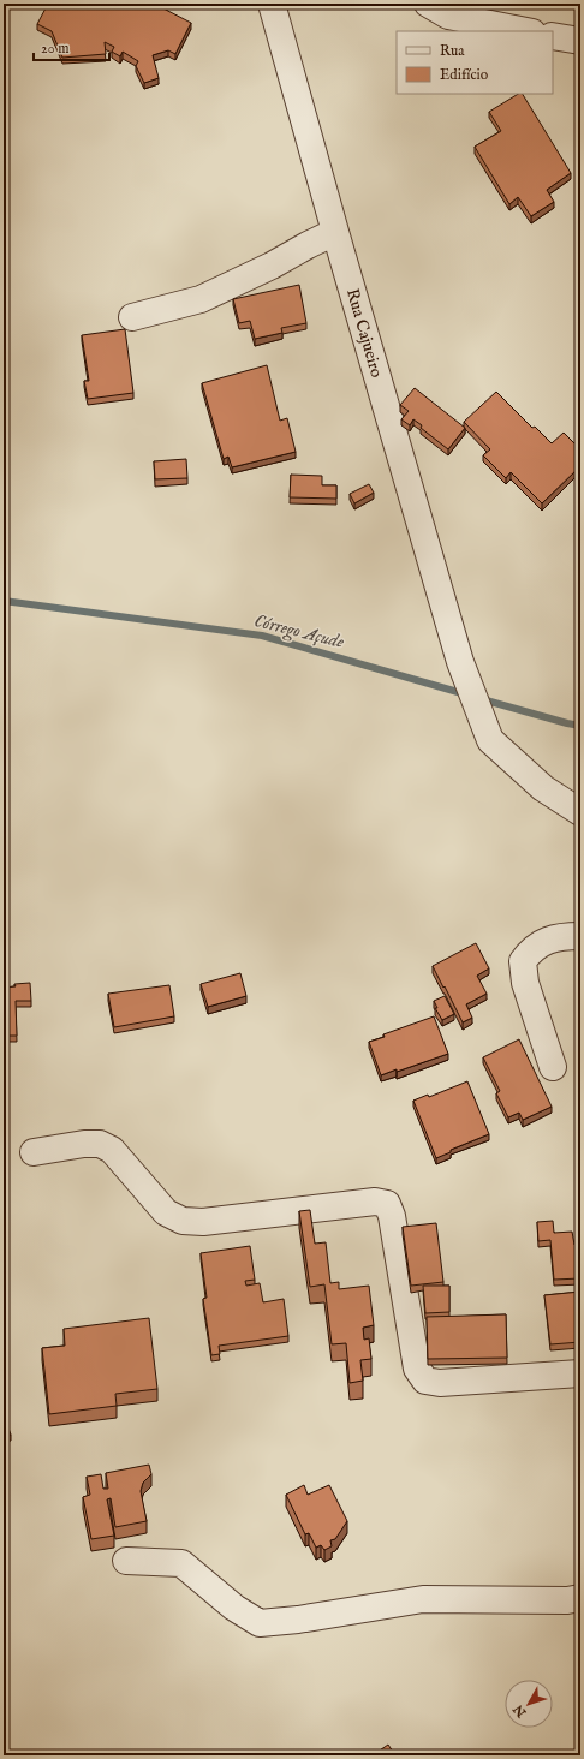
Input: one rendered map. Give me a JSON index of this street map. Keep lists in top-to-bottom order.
{
  "streets": {
    "street": ["Rua Cajueiro"]
  },
  "water": ["Córrego Açude"],
  "legend": ["Rua", "Edifício"],
  "scale_bar": "20 m",
  "north": "bottom left"
}
